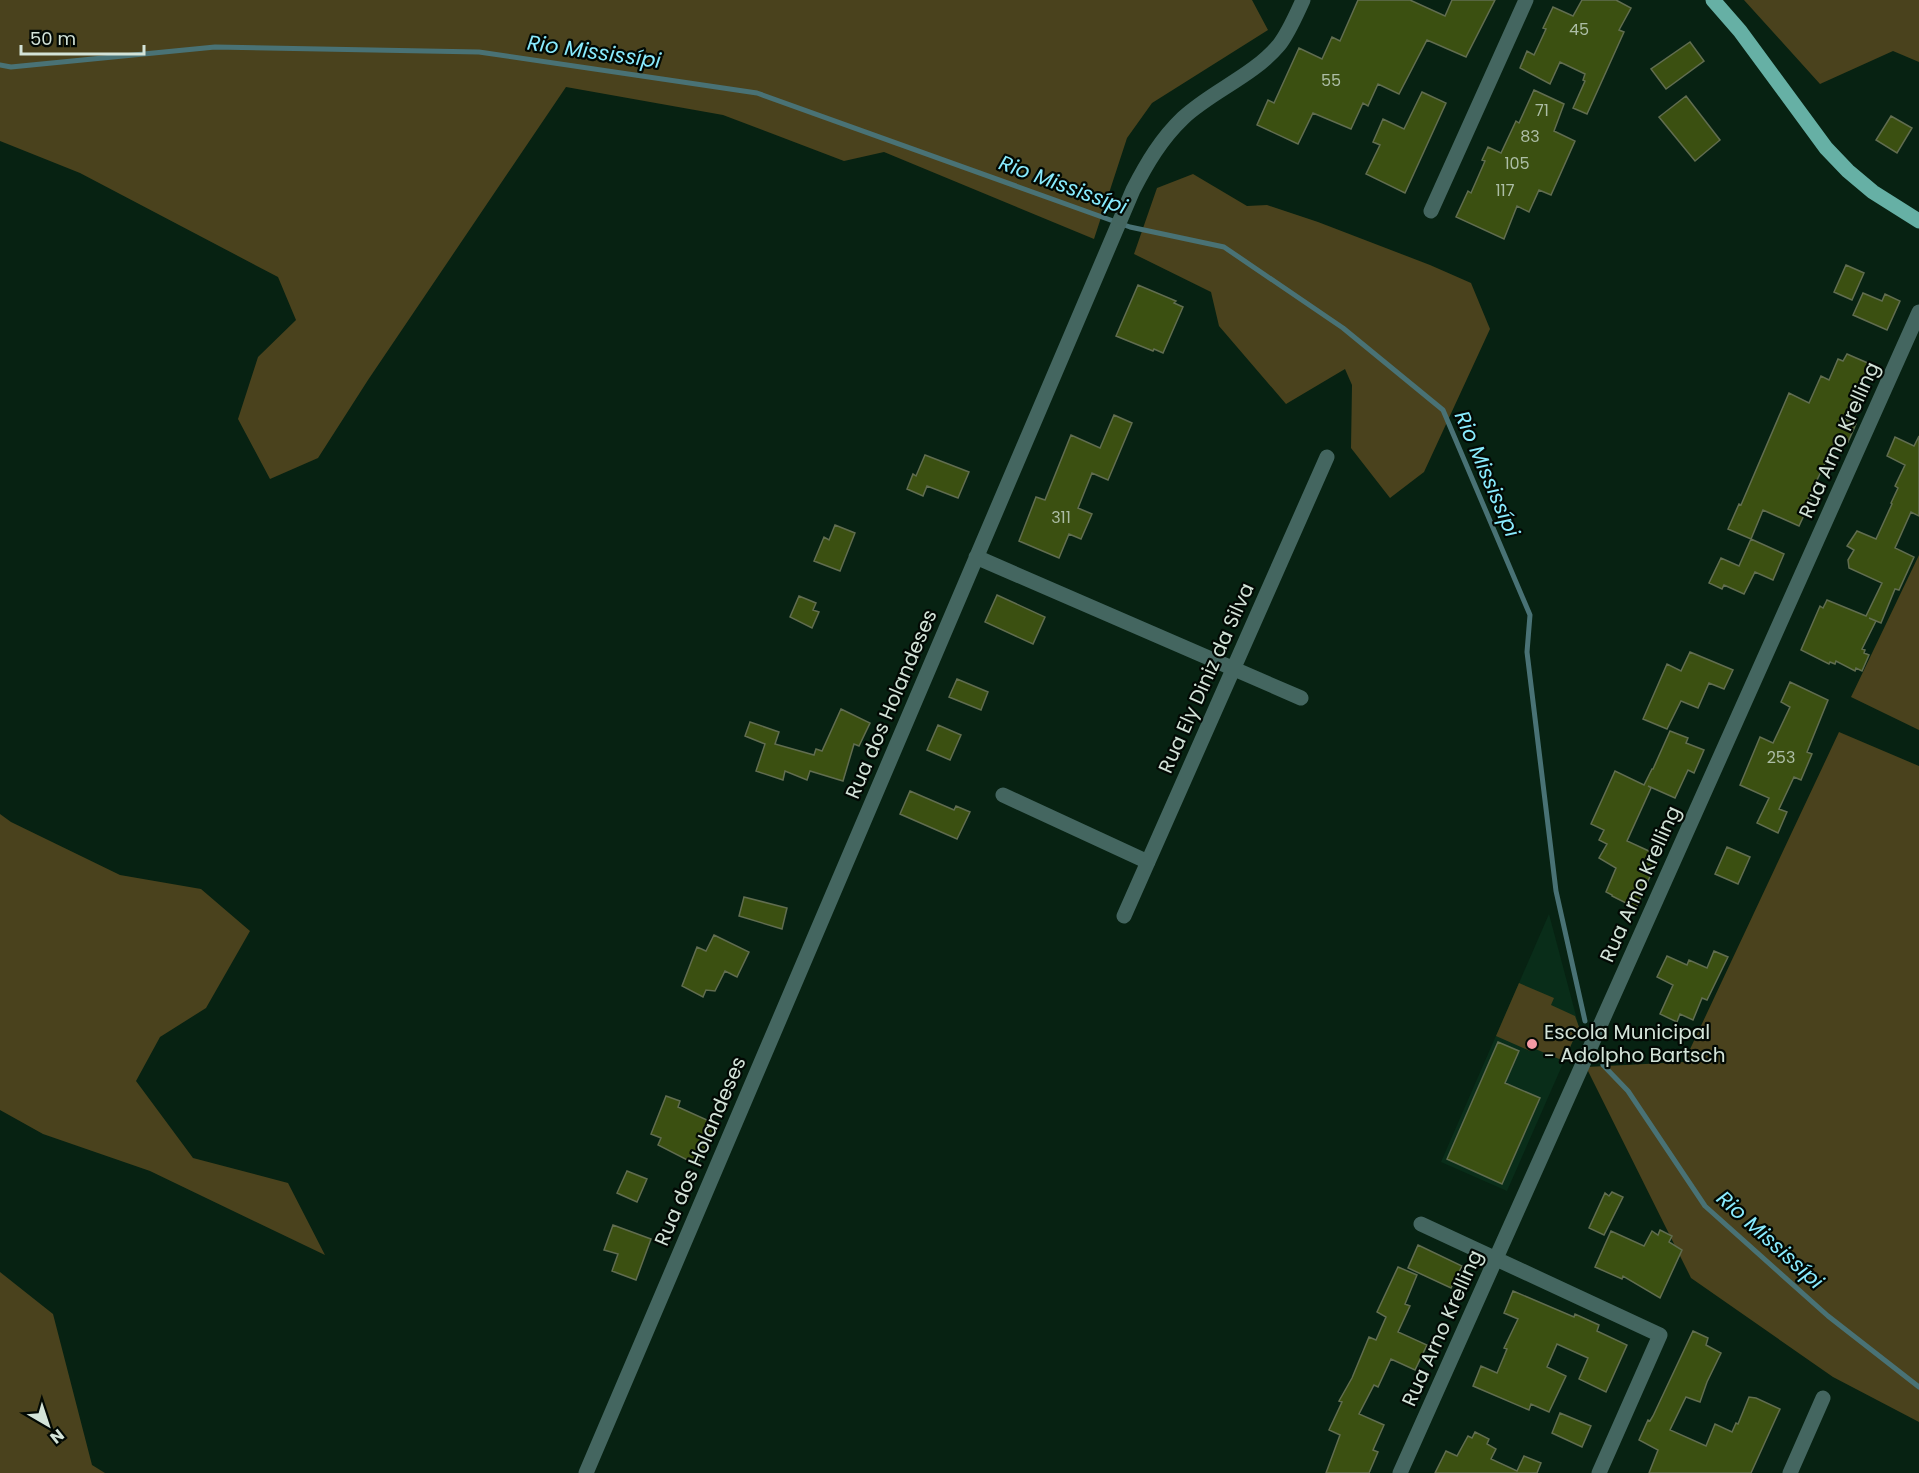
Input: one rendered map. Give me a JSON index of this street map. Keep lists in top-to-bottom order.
{
  "streets": {
    "street": ["Rua Arno Krelling", "Rua Ely Diniz da Silva", "Rua dos Holandeses"]
  },
  "water": ["Rio Mississípi"],
  "places": ["Escola Municipal - Adolpho Bartsch"],
  "house_numbers": [
    "45",
    "55",
    "71",
    "83",
    "105",
    "117",
    "311",
    "253"
  ],
  "scale_bar": "50 m",
  "north": "bottom right"
}
